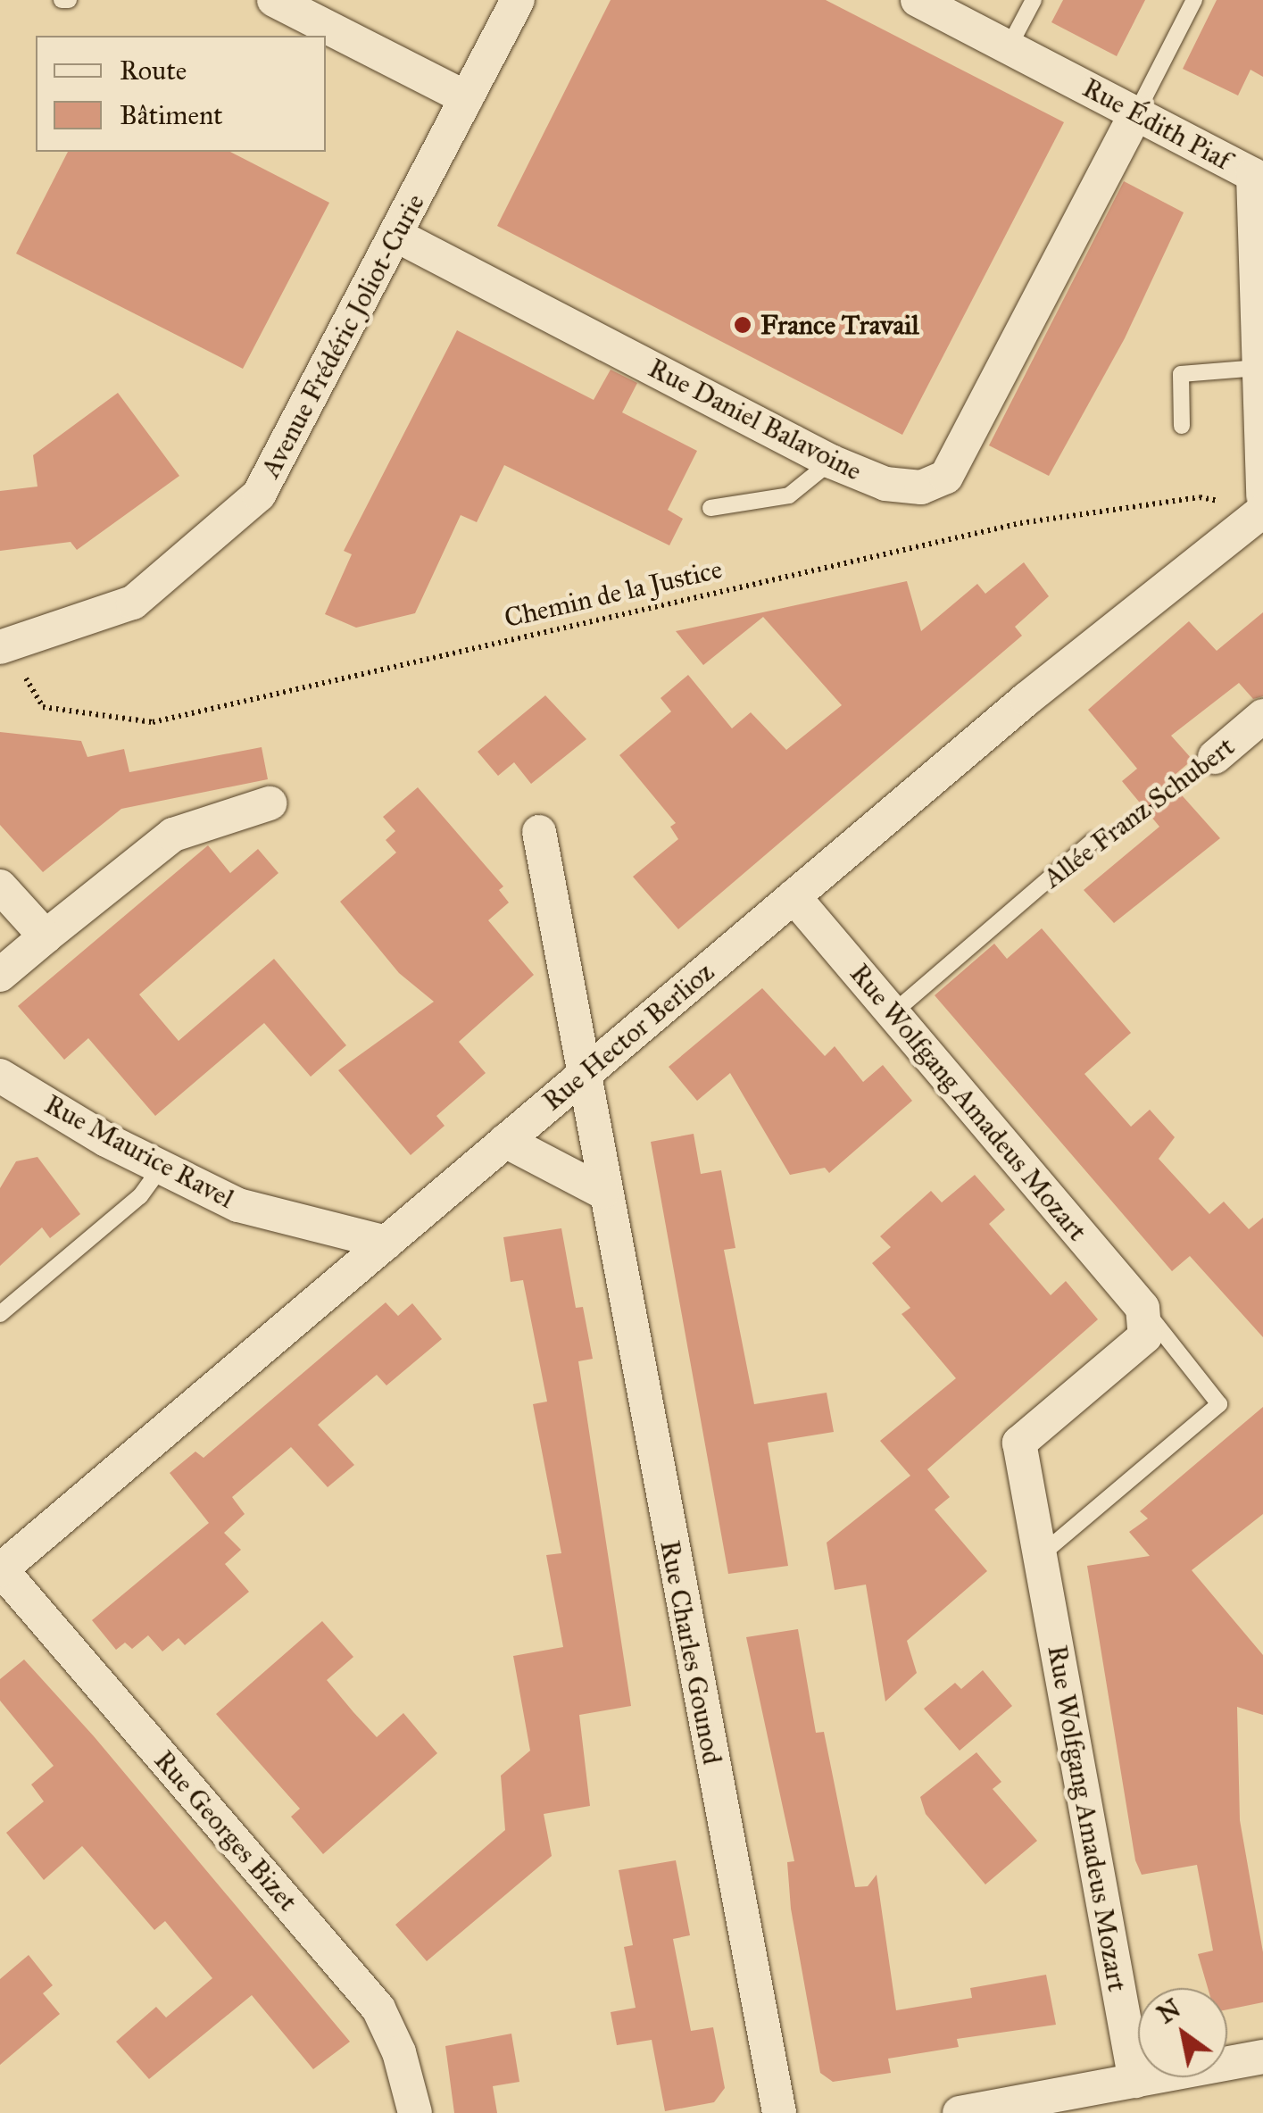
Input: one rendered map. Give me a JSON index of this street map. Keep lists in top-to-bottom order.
{
  "streets": {
    "street": [
      "Rue Édith Piaf",
      "Avenue Frédéric Joliot-Curie",
      "Rue Daniel Balavoine",
      "Allée Franz Schubert",
      "Rue Hector Berlioz",
      "Rue Wolfgang Amadeus Mozart",
      "Rue Maurice Ravel",
      "Rue Charles Gounod",
      "Rue Georges Bizet"
    ],
    "path": ["Chemin de la Justice"]
  },
  "crossings": [
    ["Rue Édith Piaf", "Rue Daniel Balavoine"],
    ["Rue Édith Piaf", "Chemin de la Justice"],
    ["Rue Édith Piaf", "Rue Hector Berlioz"],
    ["Avenue Frédéric Joliot-Curie", "Rue Daniel Balavoine"],
    ["Avenue Frédéric Joliot-Curie", "Chemin de la Justice"],
    ["Chemin de la Justice", "Rue Hector Berlioz"],
    ["Allée Franz Schubert", "Rue Wolfgang Amadeus Mozart"],
    ["Rue Hector Berlioz", "Rue Wolfgang Amadeus Mozart"],
    ["Rue Hector Berlioz", "Rue Maurice Ravel"],
    ["Rue Hector Berlioz", "Rue Charles Gounod"],
    ["Rue Hector Berlioz", "Rue Georges Bizet"]
  ],
  "places": ["France Travail"],
  "legend": ["Route", "Bâtiment"],
  "north": "top left"
}
